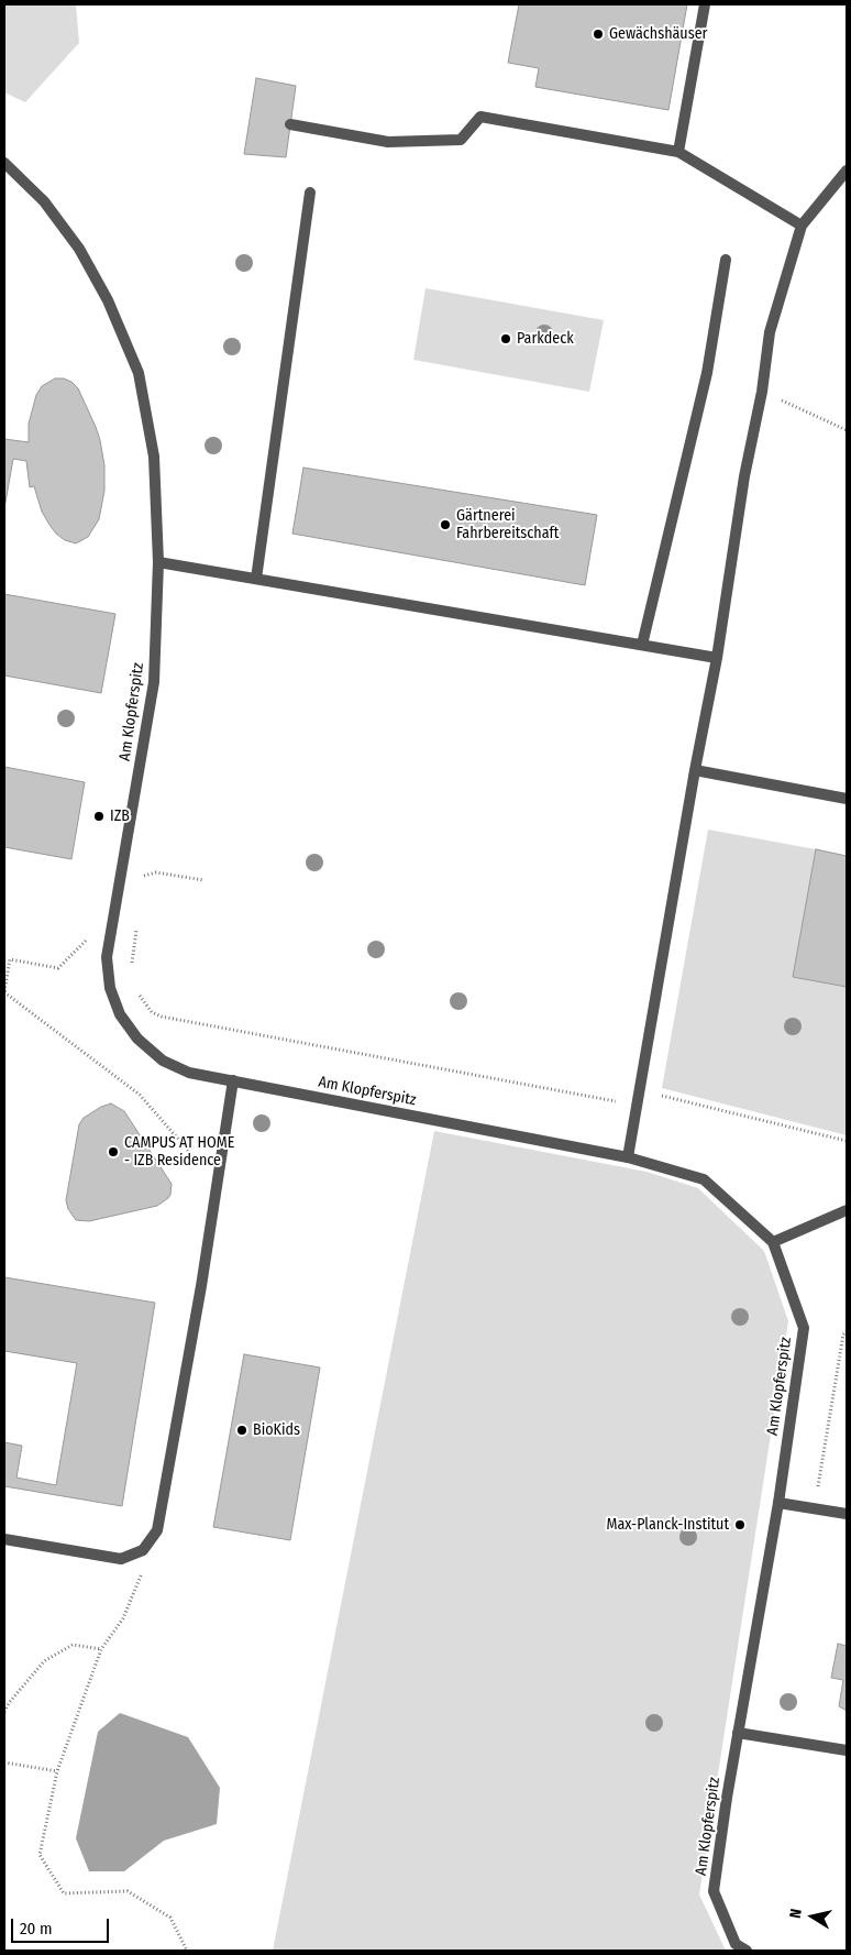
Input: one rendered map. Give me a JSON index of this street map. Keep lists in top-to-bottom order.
{
  "streets": {
    "street": ["Am Klopferspitz"]
  },
  "places": [
    "Gewächshäuser",
    "Parkdeck",
    "Gärtnerei Fahrbereitschaft",
    "IZB",
    "CAMPUS AT HOME - IZB Residence",
    "BioKids",
    "Max-Planck-Institut"
  ],
  "scale_bar": "20 m",
  "north": "left"
}
